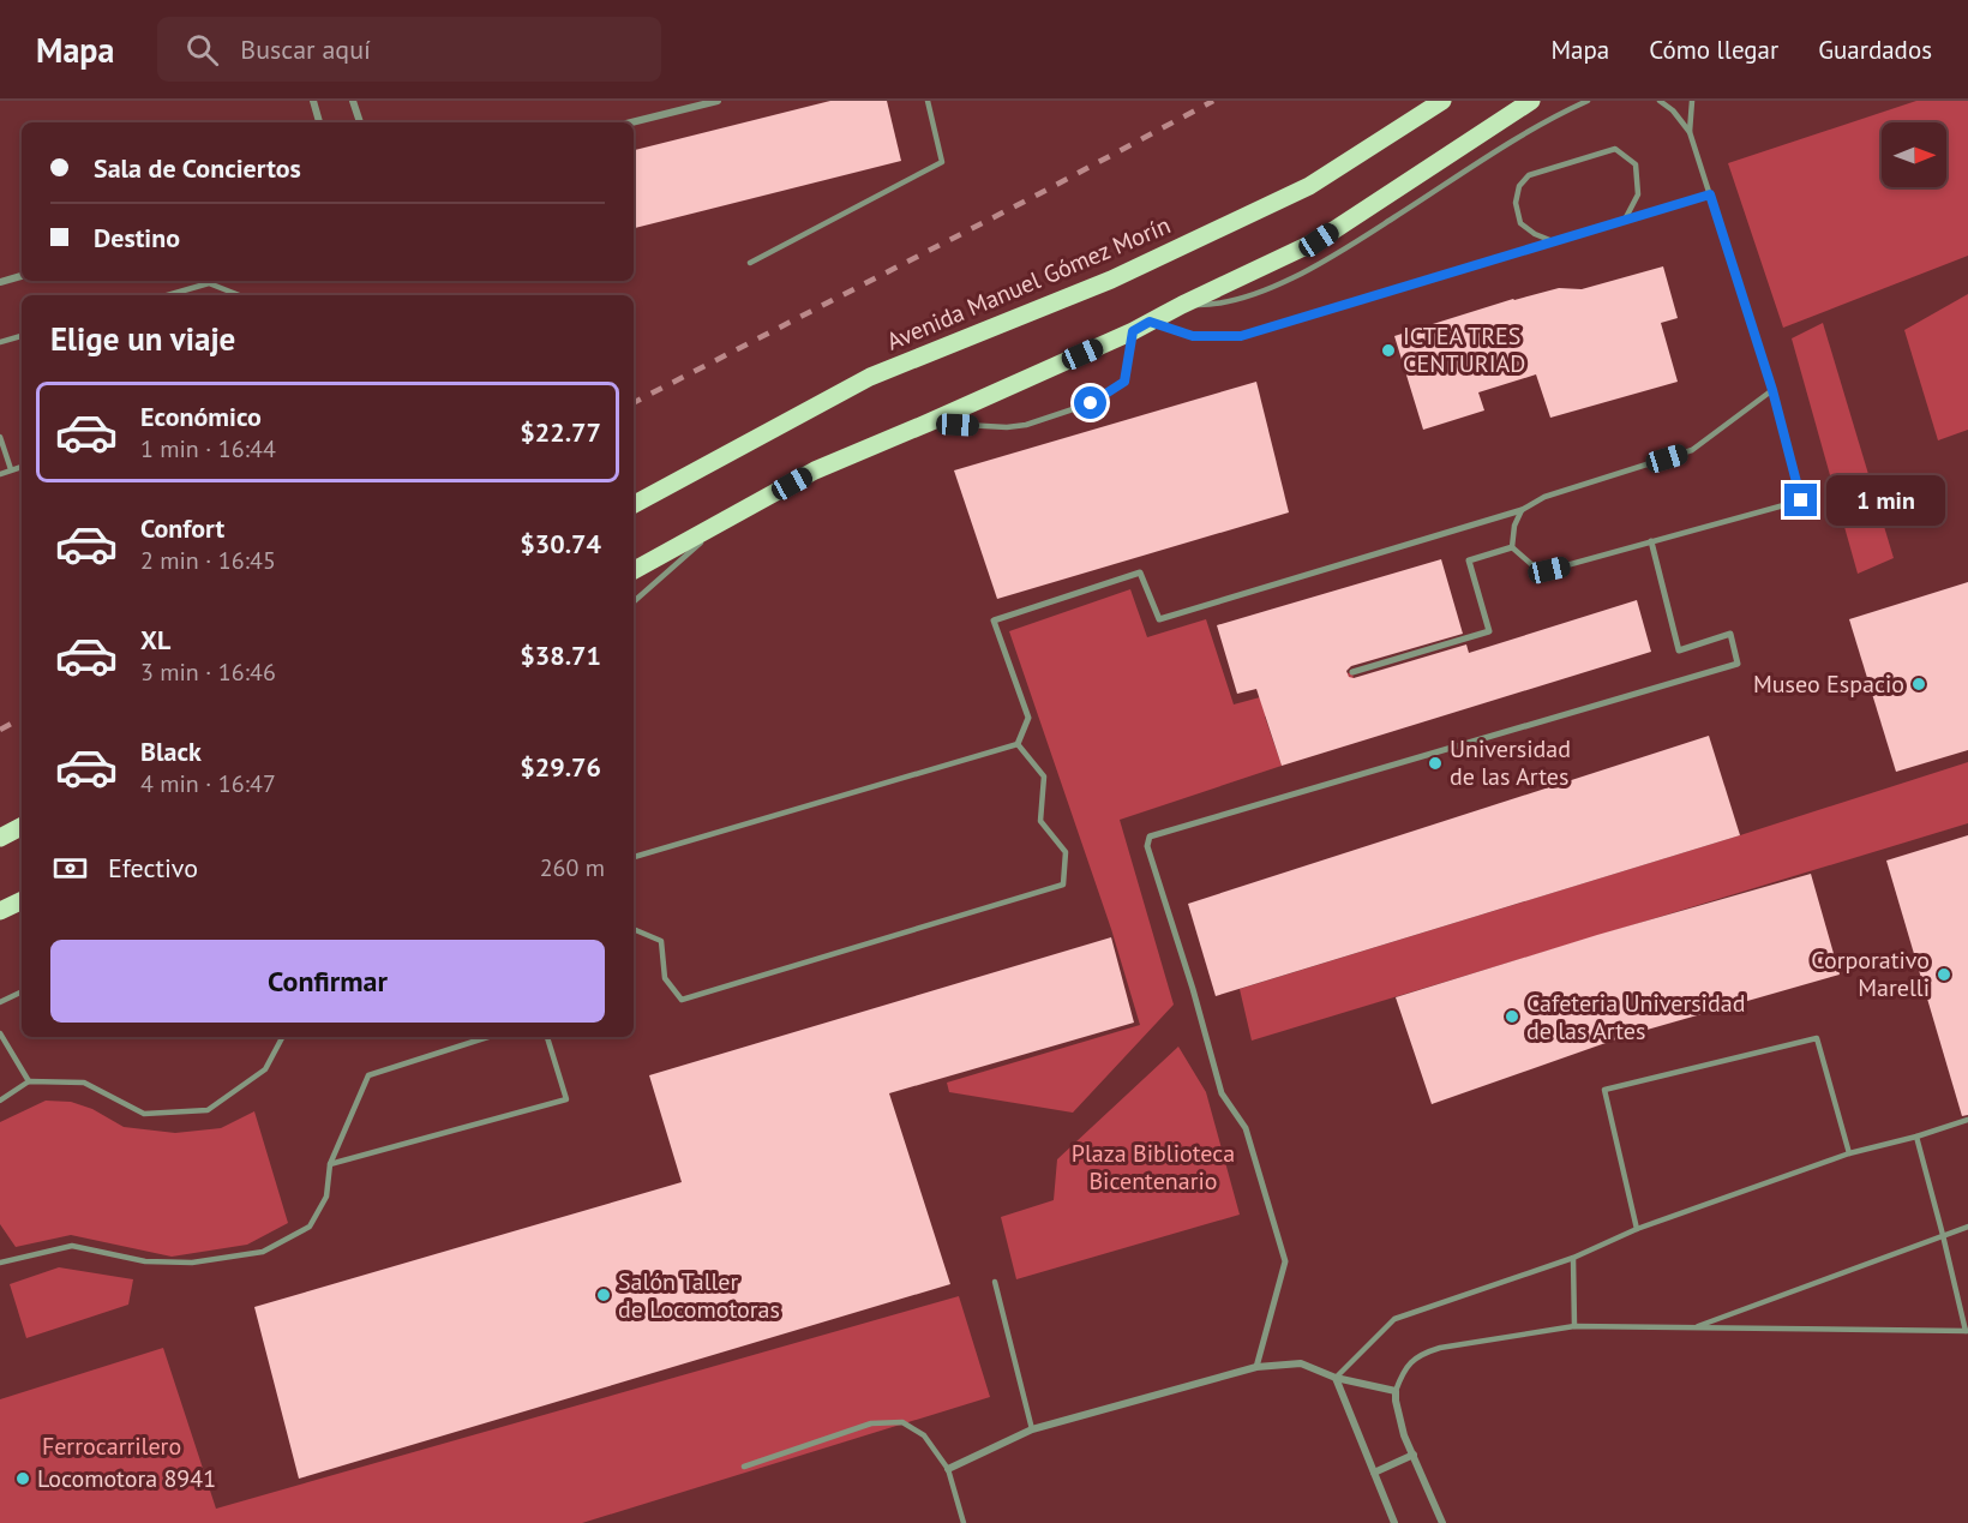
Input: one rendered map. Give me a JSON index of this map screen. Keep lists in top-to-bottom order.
{
  "streets": {
    "main road": ["Avenida Manuel Gómez Morín"]
  },
  "parks": ["Plaza Biblioteca Bicentenario", "Ferrocarrilero"],
  "places": [
    "ICTEA TRES CENTURIAD",
    "Museo Espacio",
    "Universidad de las Artes",
    "Corporativo Marelli",
    "Cafeteria Universidad de las Artes",
    "Salón Taller de Locomotoras",
    "Locomotora 8941"
  ],
  "north": "right",
  "page": {
    "header": "Mapa",
    "search": "Buscar aquí",
    "nav": ["Mapa", "Cómo llegar", "Guardados"],
    "banner": ["Sala de Conciertos", "Destino"],
    "heading": "Elige un viaje",
    "list": [
      {
        "name": "Económico",
        "note": "1 min · 16:44",
        "value": "$22.77"
      },
      {
        "name": "Confort",
        "note": "2 min · 16:45",
        "value": "$30.74"
      },
      {
        "name": "XL",
        "note": "3 min · 16:46",
        "value": "$38.71"
      },
      {
        "name": "Black",
        "note": "4 min · 16:47",
        "value": "$29.76"
      }
    ],
    "bubble": "1 min",
    "pay": ["Efectivo", "260 m"],
    "buttons": "Confirmar"
  }
}
